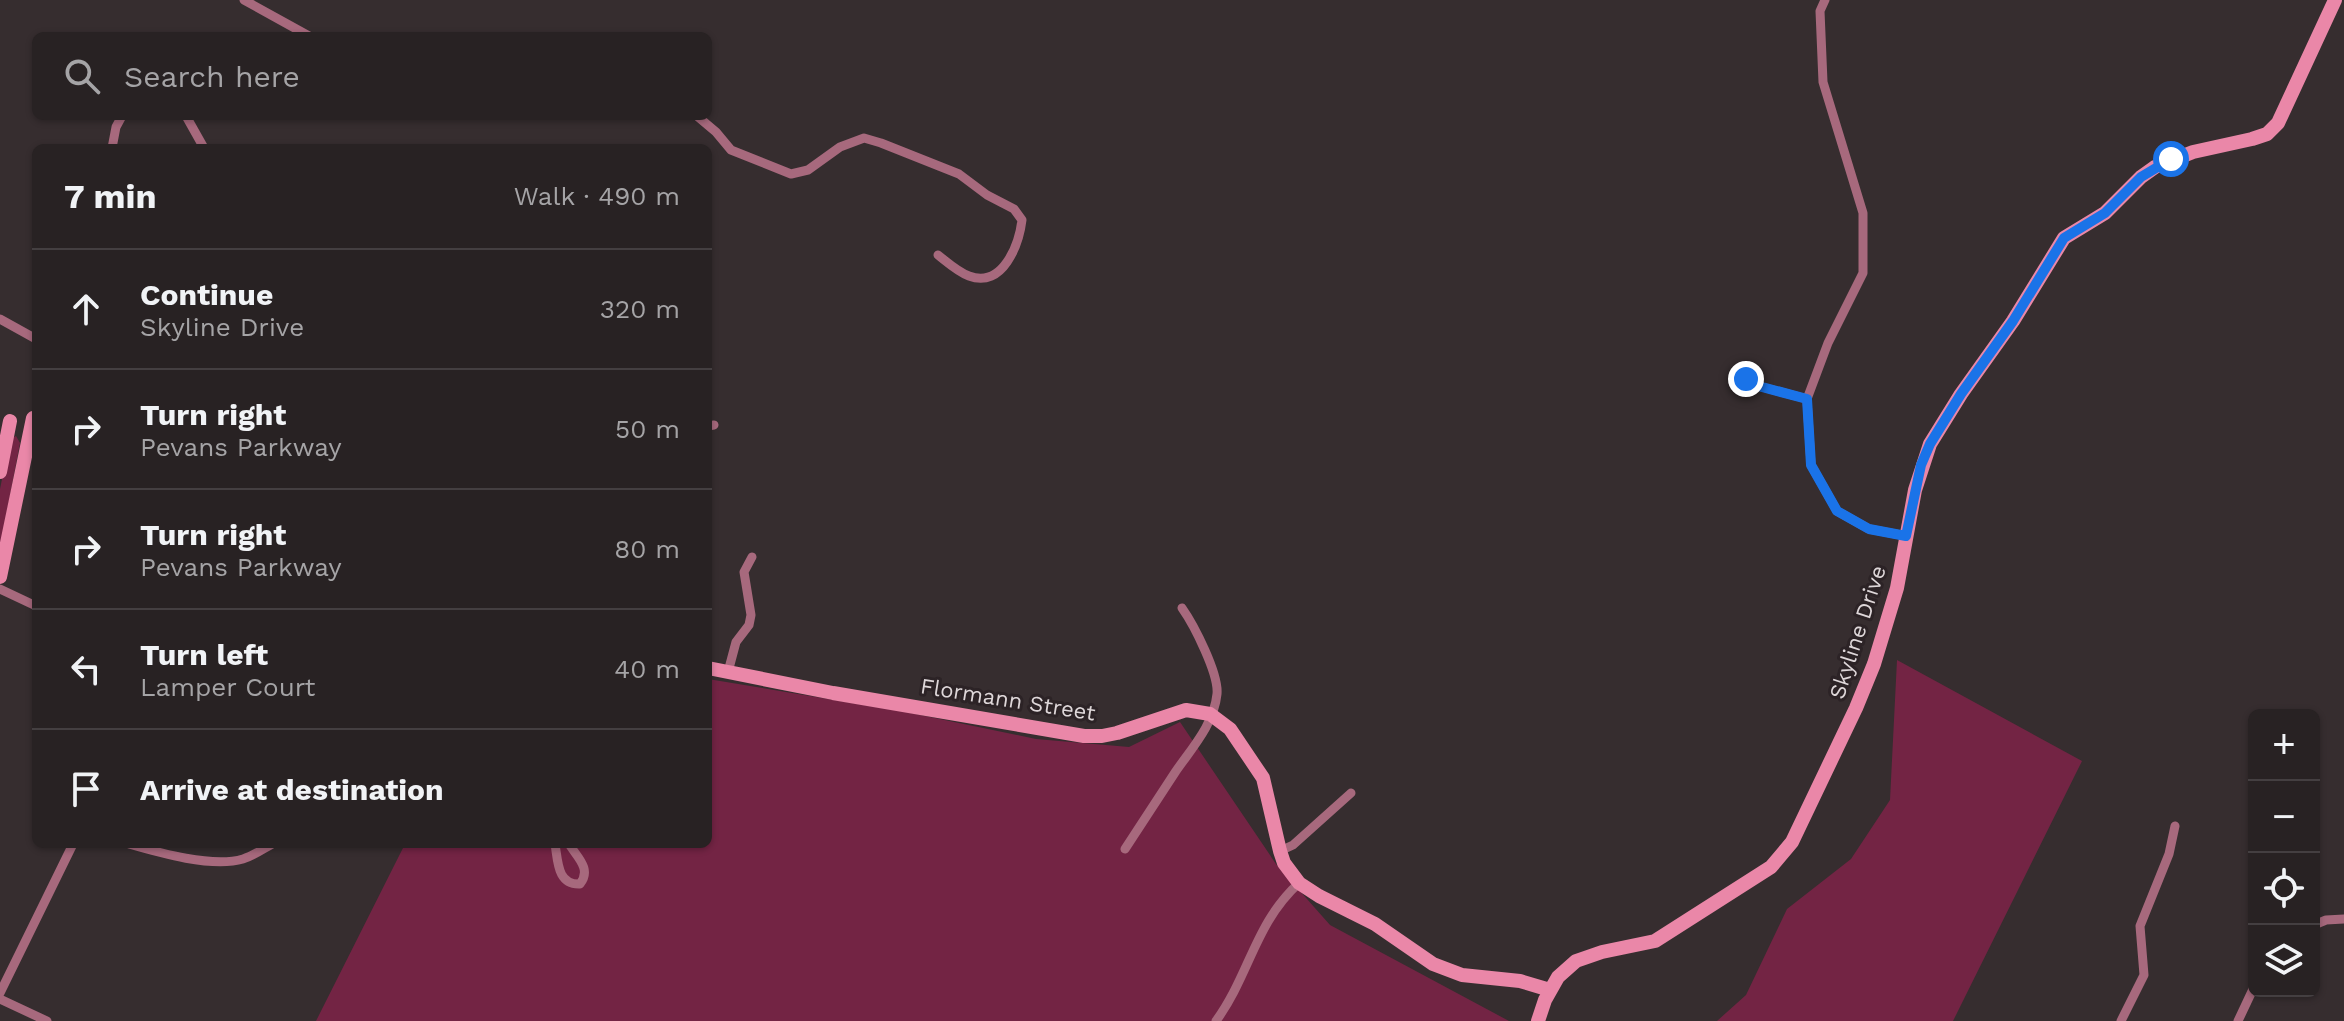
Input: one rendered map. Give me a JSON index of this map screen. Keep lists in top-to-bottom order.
{
  "streets": {
    "street": ["Skyline Drive", "Flormann Street"]
  },
  "page": {
    "search": "Search here",
    "heading": ["7 min", "Walk · 490 m"],
    "list": [
      ["Continue", "Skyline Drive", "320 m"],
      ["Turn right", "Pevans Parkway", "50 m"],
      ["Turn right", "Pevans Parkway", "80 m"],
      ["Turn left", "Lamper Court", "40 m"],
      "Arrive at destination"
    ],
    "map_buttons": ["+", "−"]
  }
}
